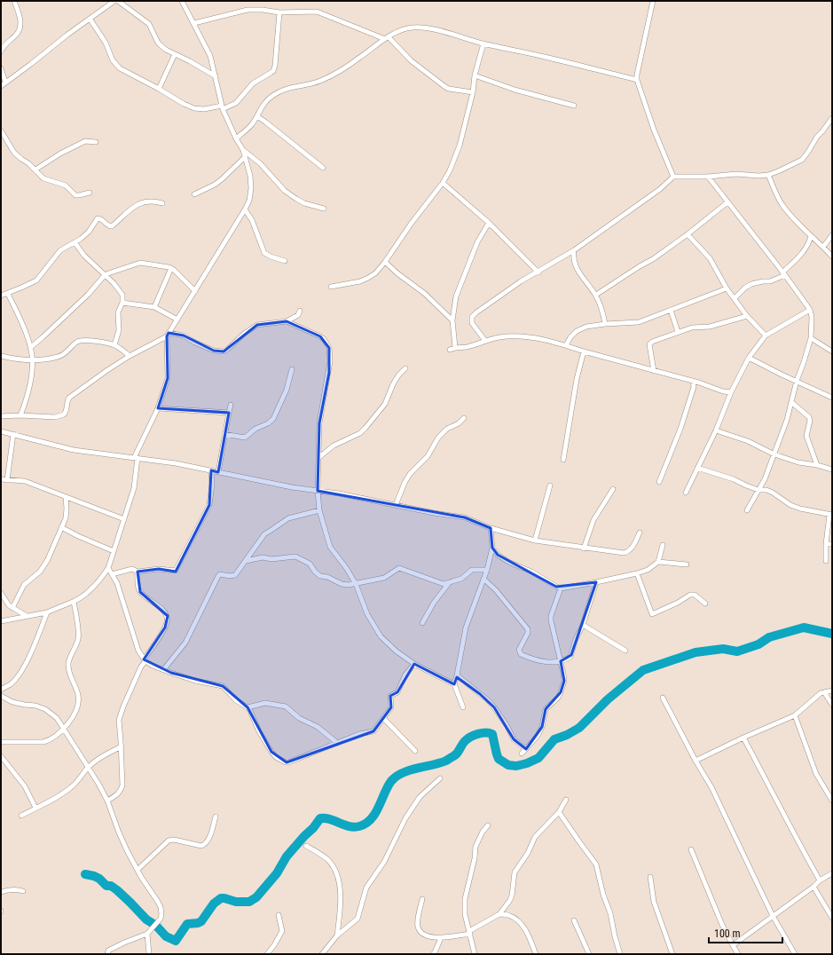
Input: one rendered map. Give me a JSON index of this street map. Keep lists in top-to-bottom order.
{
  "scale_bar": "100 m"
}
